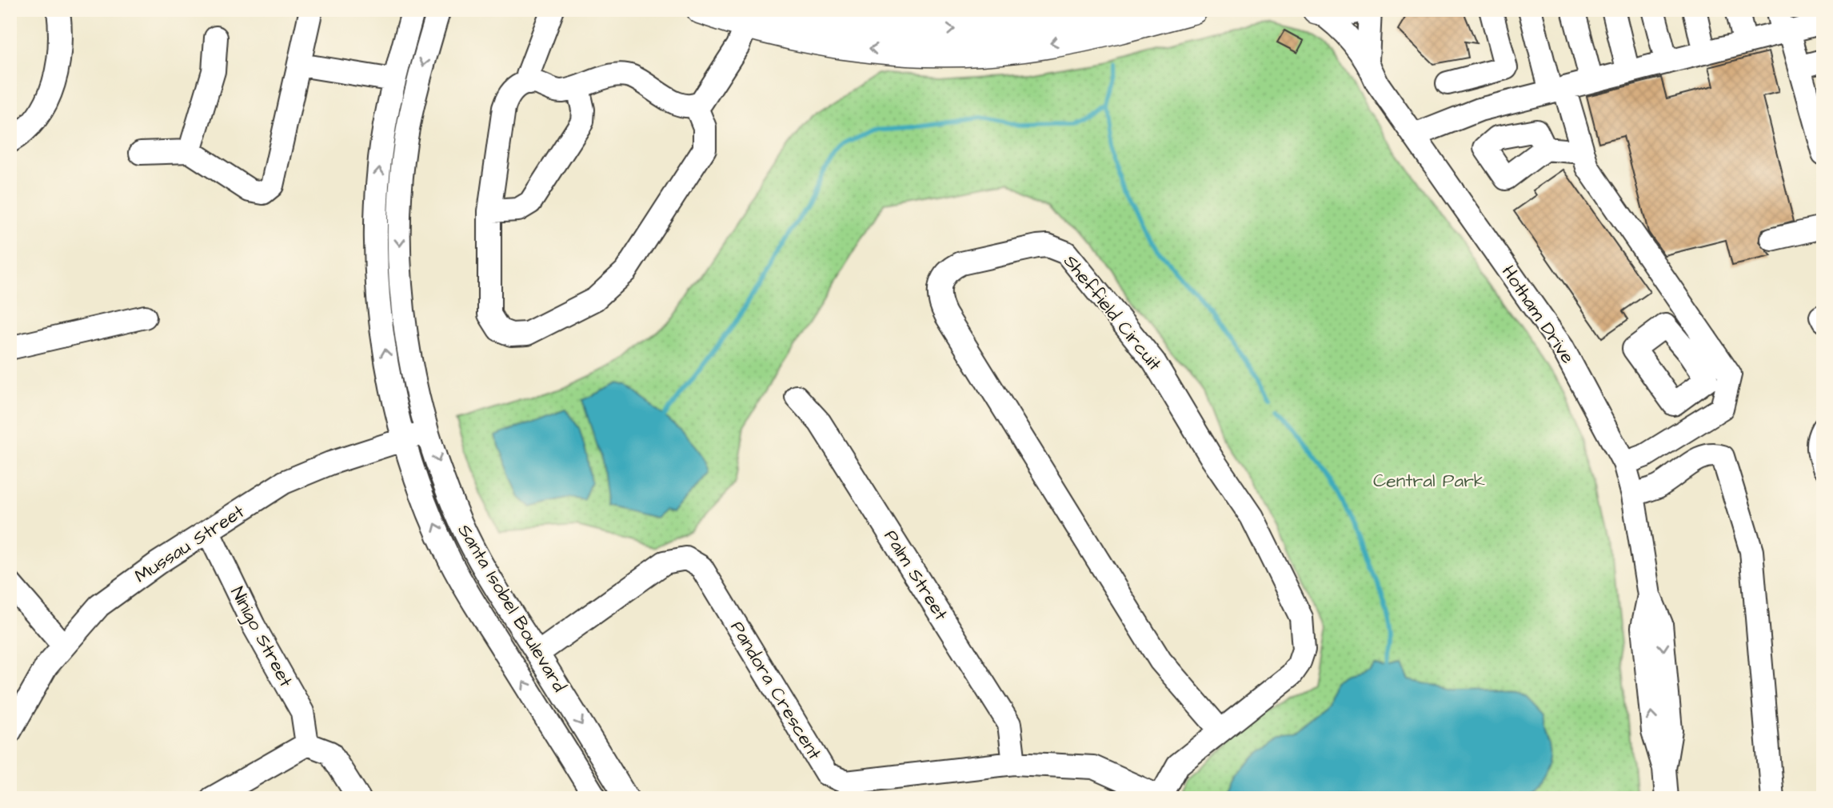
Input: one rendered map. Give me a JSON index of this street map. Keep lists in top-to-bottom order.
{
  "streets": {
    "street": [
      "Sheffield Circuit",
      "Hotham Drive",
      "Mussau Street",
      "Palm Street",
      "Santa Isobel Boulevard",
      "Ninigo Street",
      "Pandora Crescent"
    ]
  },
  "crossings": [
    ["Sheffield Circuit", "Pandora Crescent"],
    ["Mussau Street", "Santa Isobel Boulevard"],
    ["Mussau Street", "Ninigo Street"],
    ["Palm Street", "Pandora Crescent"],
    ["Santa Isobel Boulevard", "Pandora Crescent"]
  ],
  "parks": ["Central Park"]
}
